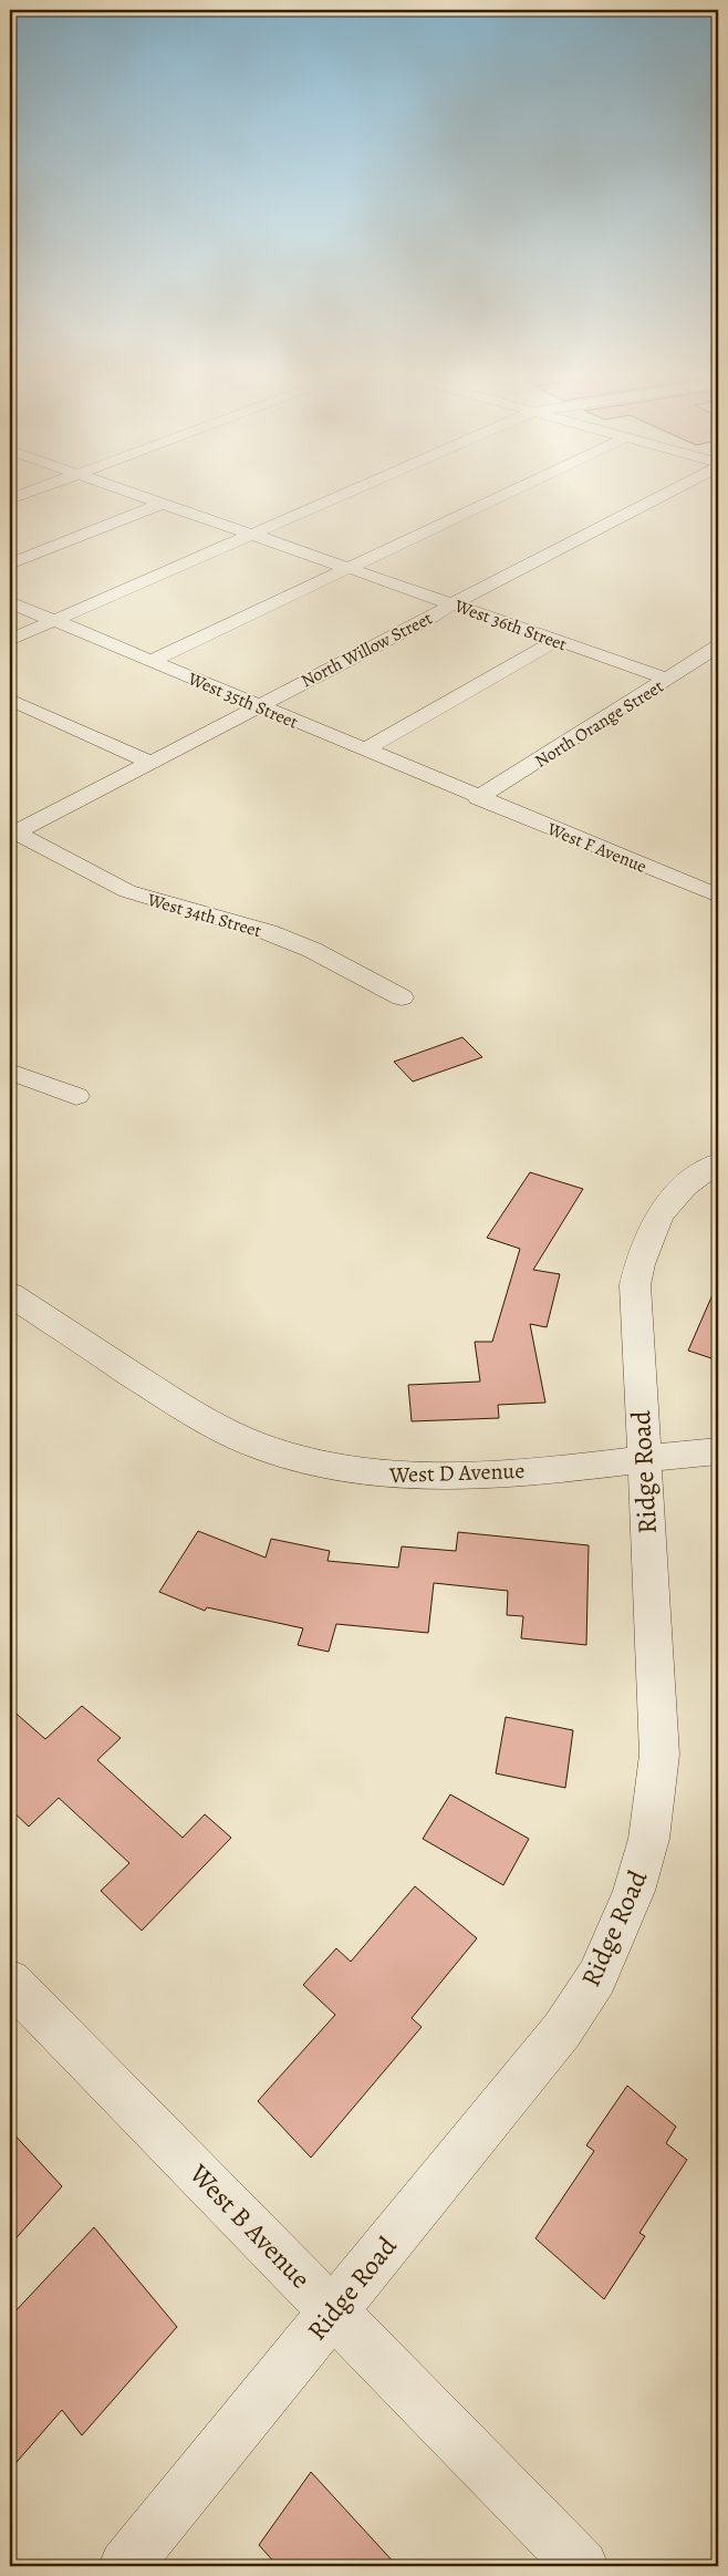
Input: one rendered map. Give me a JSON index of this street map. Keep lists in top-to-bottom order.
{
  "streets": {
    "street": [
      "West 36th Street",
      "North Willow Street",
      "West 35th Street",
      "North Orange Street",
      "West F Avenue",
      "West 34th Street",
      "West D Avenue",
      "Ridge Road",
      "West B Avenue"
    ]
  },
  "crossings": [
    ["West 36th Street", "North Willow Street"],
    ["West 36th Street", "North Orange Street"],
    ["North Willow Street", "West 35th Street"],
    ["North Willow Street", "West 34th Street"],
    ["West 35th Street", "North Orange Street"],
    ["West 35th Street", "West F Avenue"],
    ["North Orange Street", "West F Avenue"],
    ["West D Avenue", "Ridge Road"],
    ["Ridge Road", "West B Avenue"]
  ]
}
